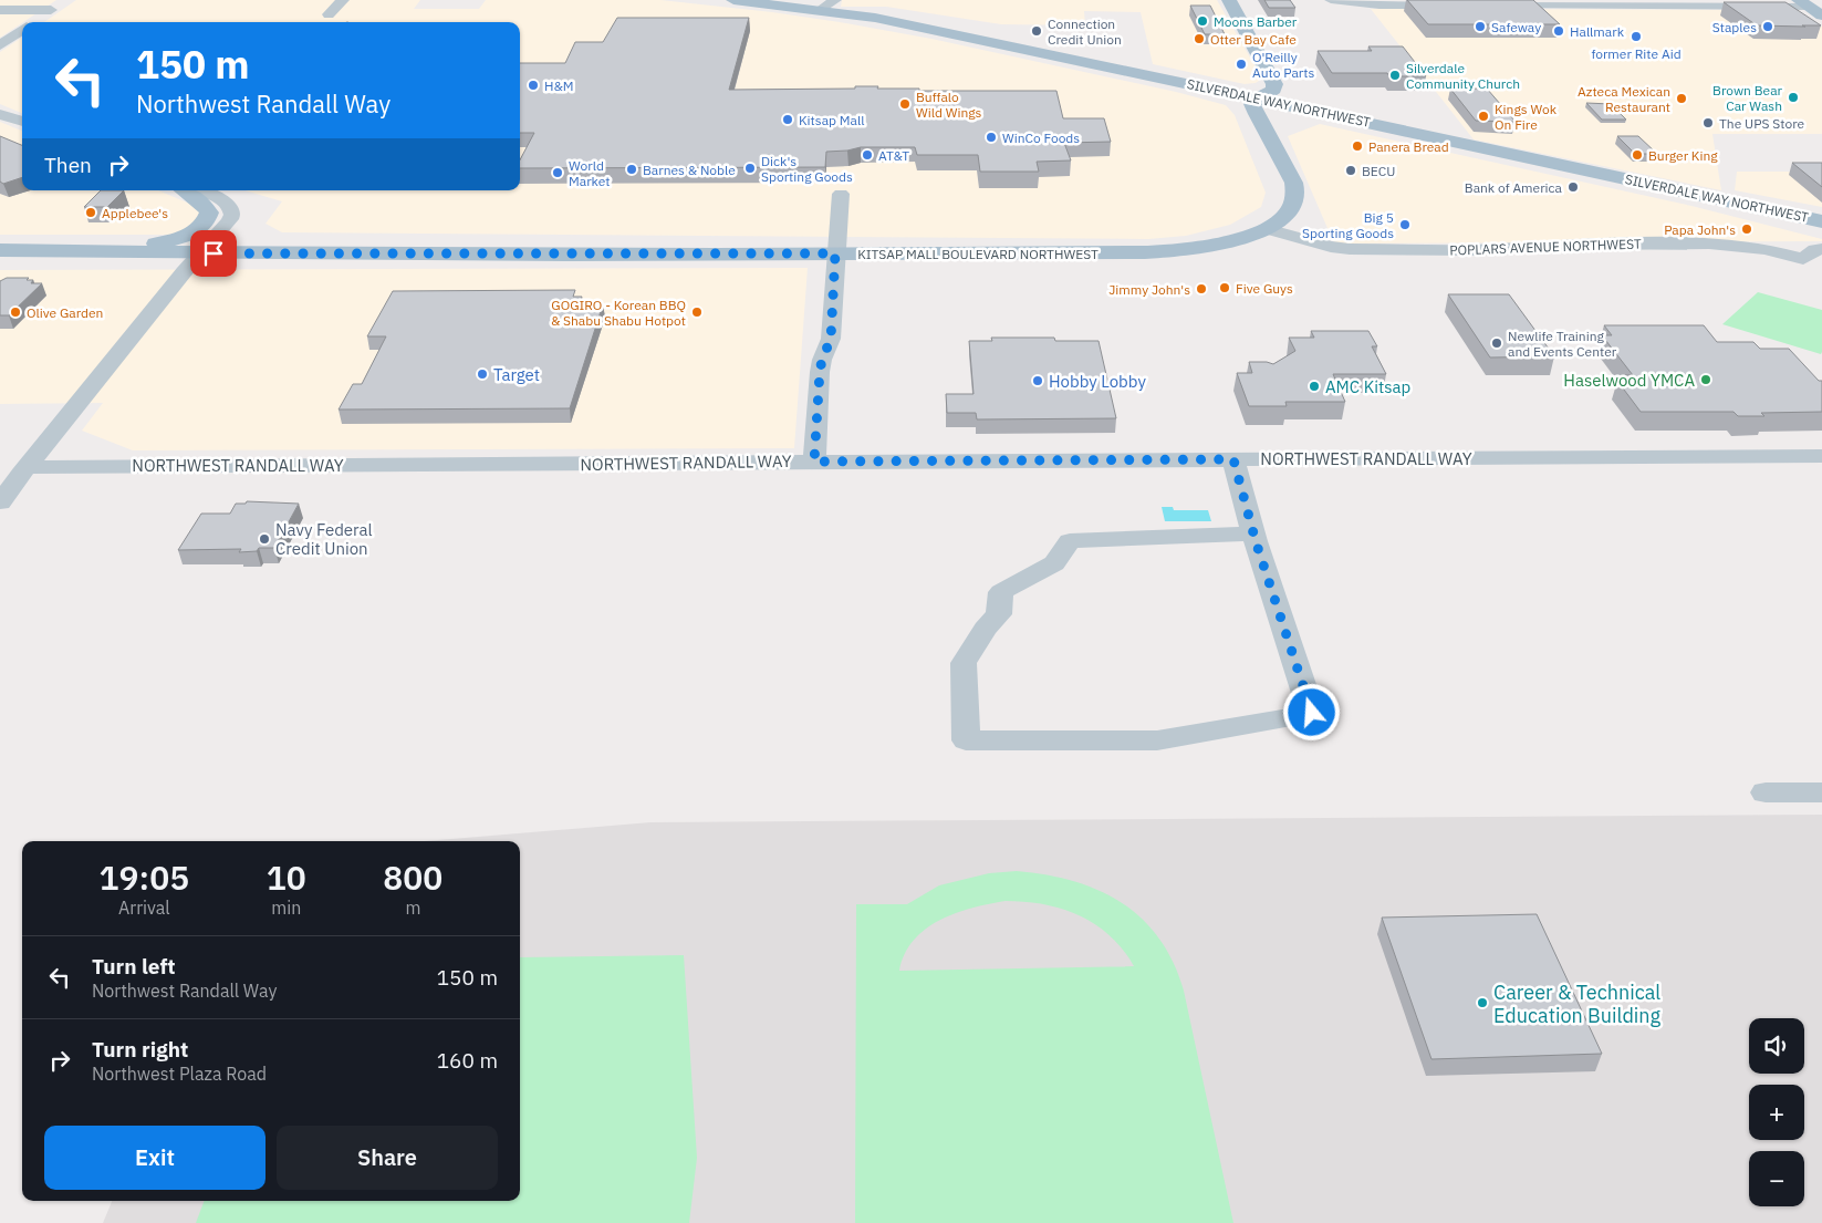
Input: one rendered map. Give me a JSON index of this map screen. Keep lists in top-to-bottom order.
{
  "streets": {
    "main road": ["SILVERDALE WAY NORTHWEST", "KITSAP MALL BOULEVARD NORTHWEST"],
    "street": ["POPLARS AVENUE NORTHWEST", "NORTHWEST RANDALL WAY"]
  },
  "crossings": [
    ["SILVERDALE WAY NORTHWEST", "KITSAP MALL BOULEVARD NORTHWEST"],
    ["POPLARS AVENUE NORTHWEST", "KITSAP MALL BOULEVARD NORTHWEST"]
  ],
  "places": [
    "Moons Barber",
    "Safeway",
    "Staples",
    "Connection Credit Union",
    "Hallmark",
    "former Rite Aid",
    "Otter Bay Cafe",
    "O'Reilly Auto Parts",
    "Silverdale Community Church",
    "H&M",
    "Brown Bear Car Wash",
    "Azteca Mexican Restaurant",
    "Buffalo Wild Wings",
    "Kings Wok On Fire",
    "Kitsap Mall",
    "The UPS Store",
    "WinCo Foods",
    "Panera Bread",
    "AT&T",
    "Burger King",
    "Dick's Sporting Goods",
    "Barnes & Noble",
    "BECU",
    "World Market",
    "Bank of America",
    "Applebee's",
    "Big 5 Sporting Goods",
    "Papa John's",
    "Five Guys",
    "Jimmy John's",
    "Olive Garden",
    "GOGIRO - Korean BBQ & Shabu Shabu Hotpot",
    "Newlife Training and Events Center",
    "Target",
    "Haselwood YMCA",
    "Hobby Lobby",
    "AMC Kitsap",
    "Navy Federal Credit Union",
    "Career & Technical Education Building"
  ],
  "page": {
    "turn": ["150 m", "Northwest Randall Way"],
    "then": "Then",
    "eta": [
      "19:05",
      "Arrival",
      "10",
      "min",
      "800",
      "m"
    ],
    "list": [
      {
        "name": "Turn left",
        "note": "Northwest Randall Way",
        "value": "150 m"
      },
      {
        "name": "Turn right",
        "note": "Northwest Plaza Road",
        "value": "160 m"
      }
    ],
    "map_buttons": ["+", "−"],
    "buttons": ["Exit", "Share"]
  }
}
